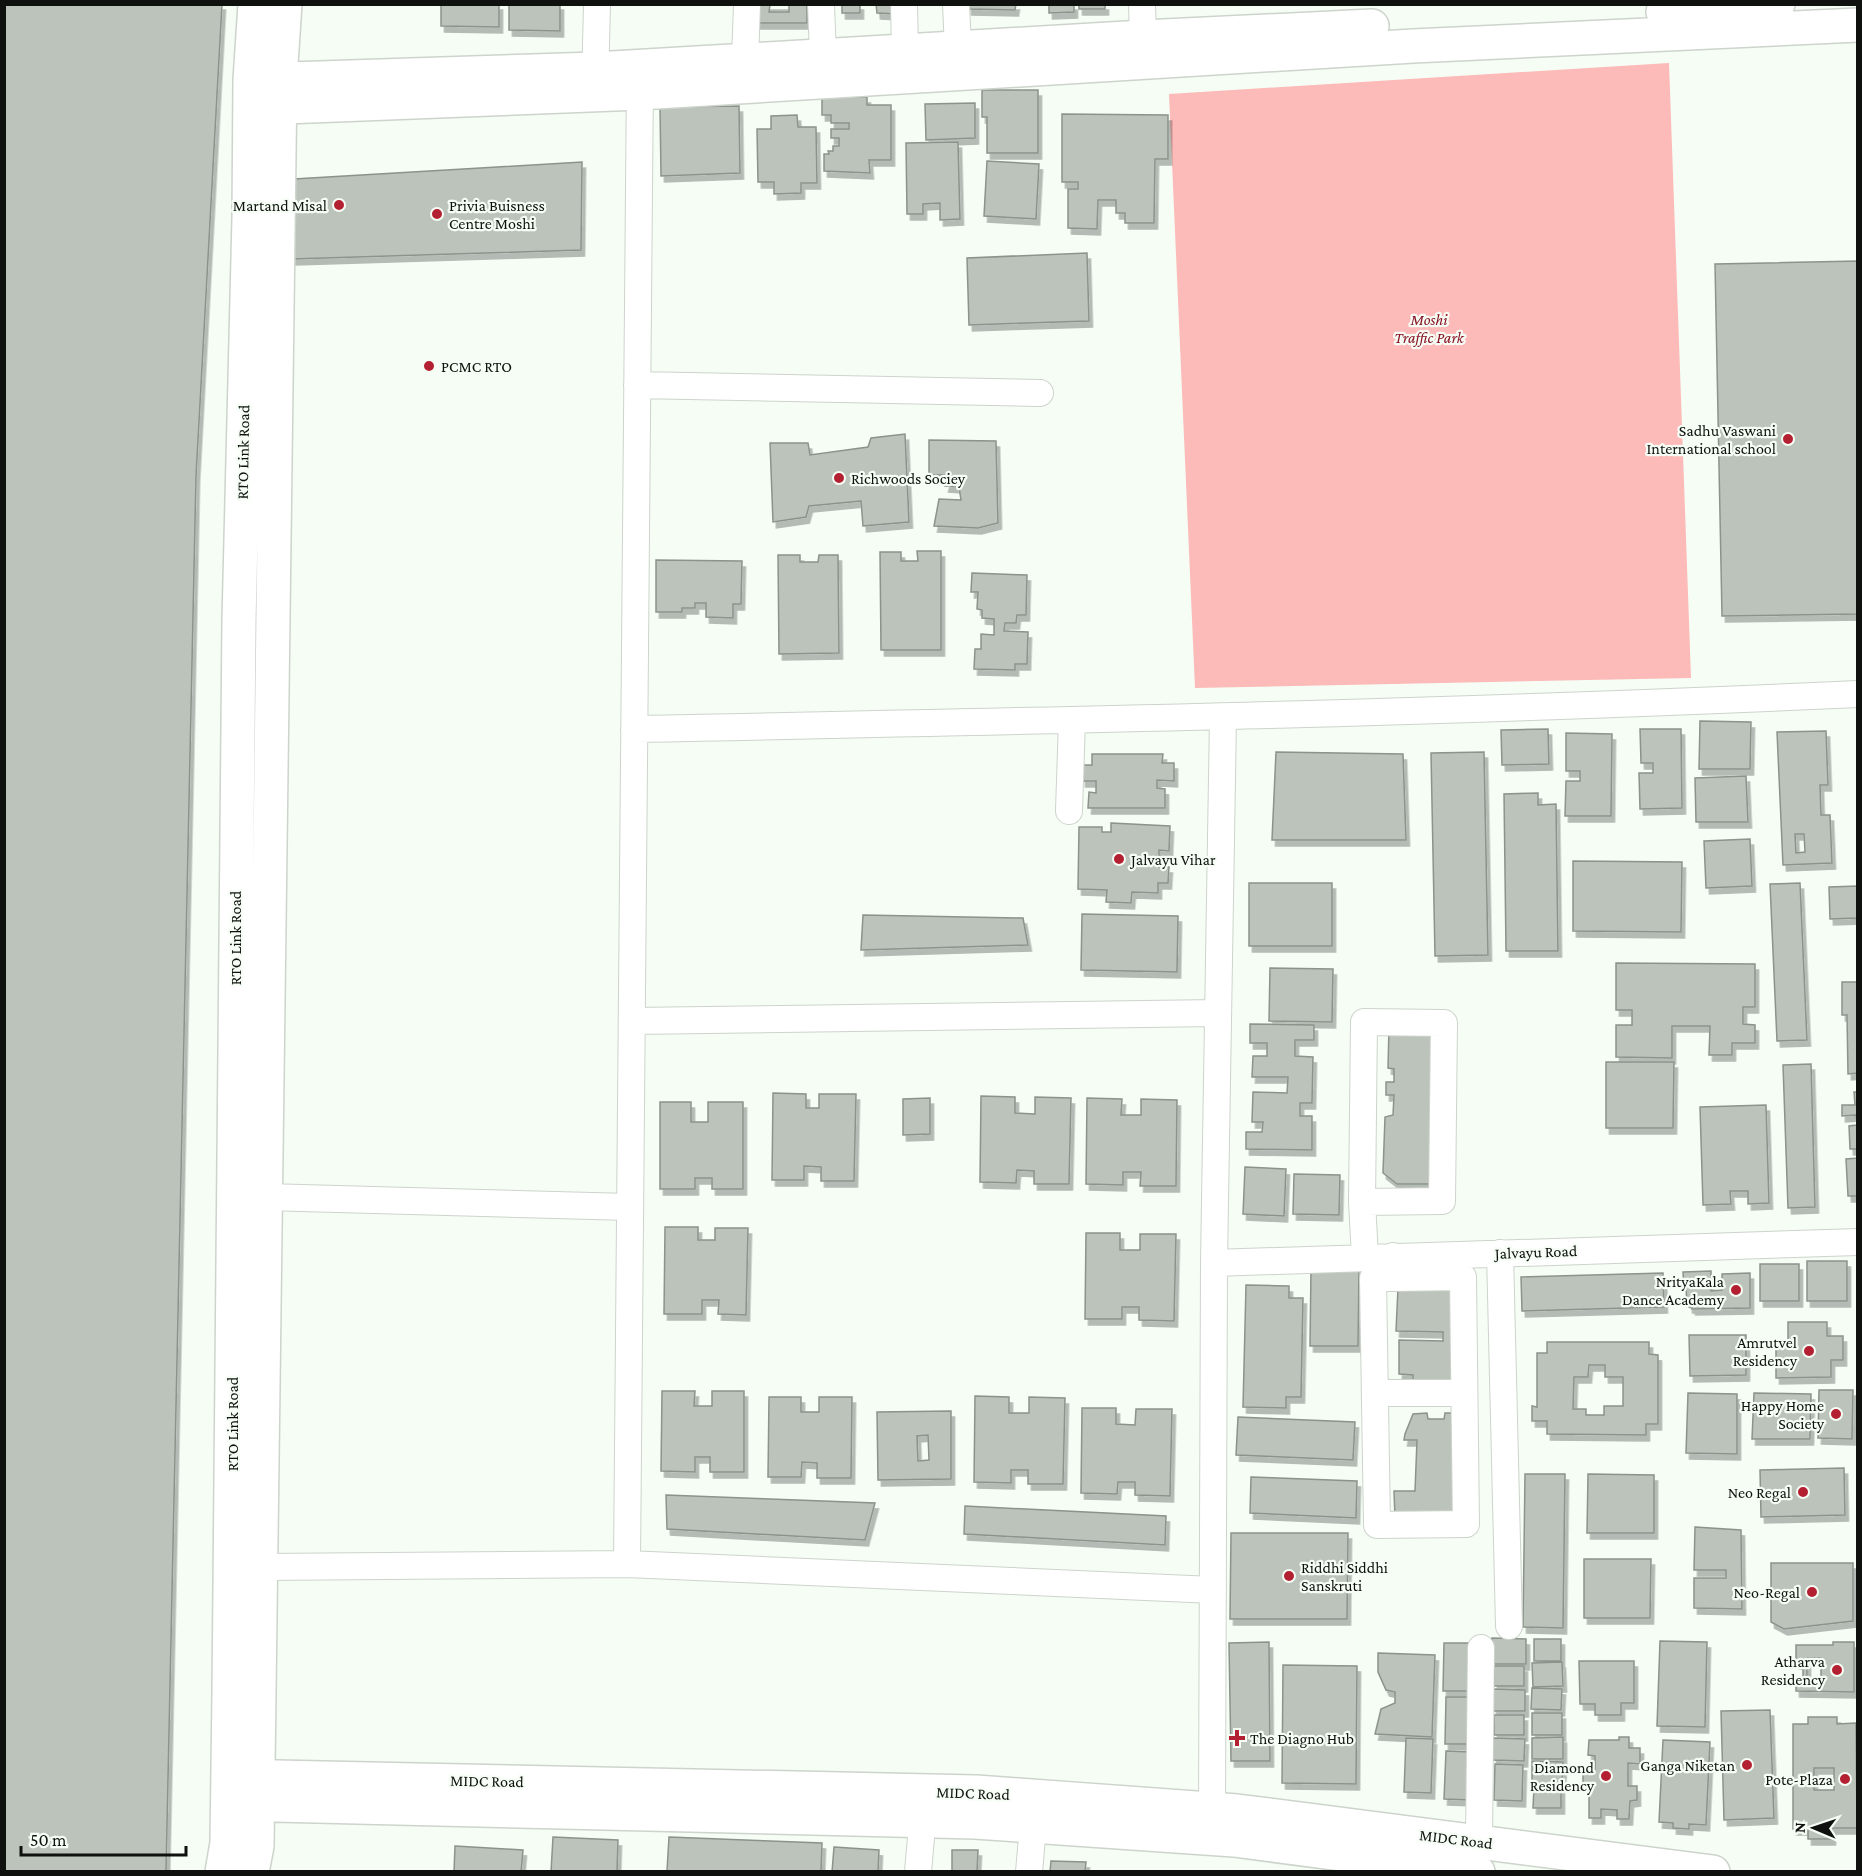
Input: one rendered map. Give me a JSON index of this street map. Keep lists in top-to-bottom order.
{
  "streets": {
    "main road": ["RTO Link Road", "MIDC Road"],
    "street": ["Jalvayu Road"]
  },
  "crossings": [
    ["RTO Link Road", "MIDC Road"]
  ],
  "parks": ["Moshi Traffic Park"],
  "places": {
    "other": [
      "Martand Misal",
      "Privia Buisness Centre Moshi",
      "PCMC RTO",
      "Sadhu Vaswani International school",
      "Richwoods Sociey",
      "Jalvayu Vihar",
      "NrityaKala Dance Academy",
      "Amrutvel Residency",
      "Happy Home Society",
      "Neo Regal",
      "Riddhi Siddhi Sanskruti",
      "Neo-Regal",
      "Atharva Residency",
      "Ganga Niketan",
      "Diamond Residency",
      "Pote-Plaza"
    ],
    "health": ["The Diagno Hub"]
  },
  "scale_bar": "50 m",
  "north": "left"
}
